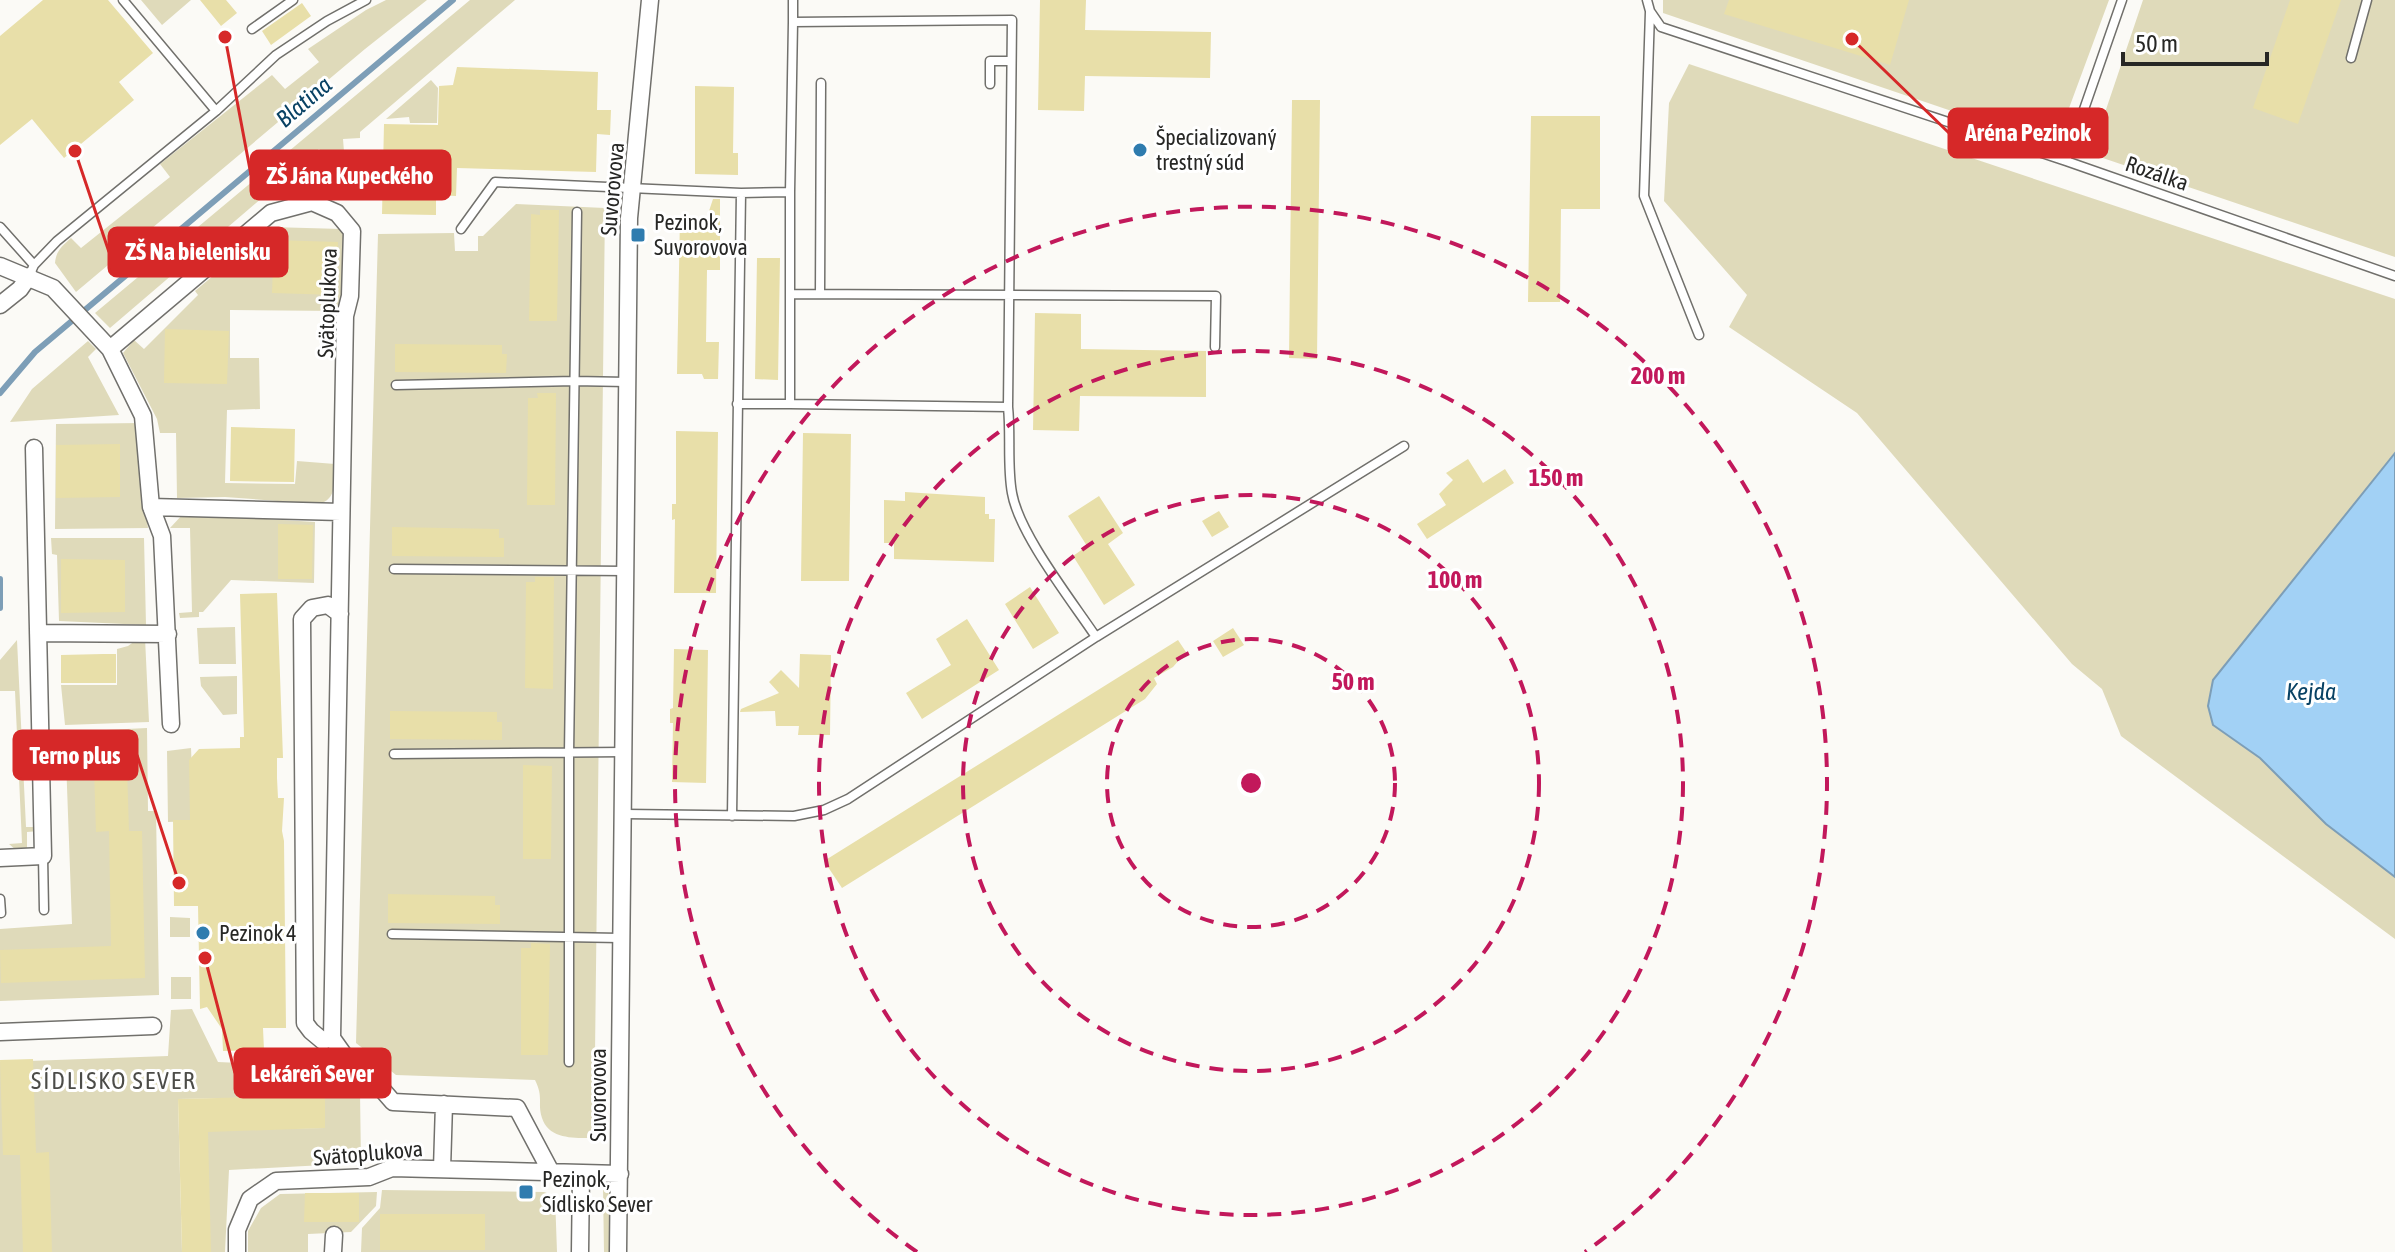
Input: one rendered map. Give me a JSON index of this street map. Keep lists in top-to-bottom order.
{
  "streets": {
    "street": ["Suvorovova", "Svätoplukova"],
    "lane": ["Rozálka"]
  },
  "crossings": [
    ["Suvorovova", "Svätoplukova"]
  ],
  "districts": ["SÍDLISKO SEVER"],
  "water": ["Blatina", "Kejda"],
  "places": {
    "other": [
      "ZŠ Jána Kupeckého",
      "Aréna Pezinok",
      "Špecializovaný trestný súd",
      "ZŠ Na bielenisku",
      "Terno plus",
      "Pezinok 4",
      "Lekáreň Sever"
    ],
    "transit": ["Pezinok, Suvorovova", "Pezinok, Sídlisko Sever"]
  },
  "scale_bar": "50 m",
  "rings": [
    "200 m",
    "150 m",
    "100 m",
    "50 m"
  ]
}
